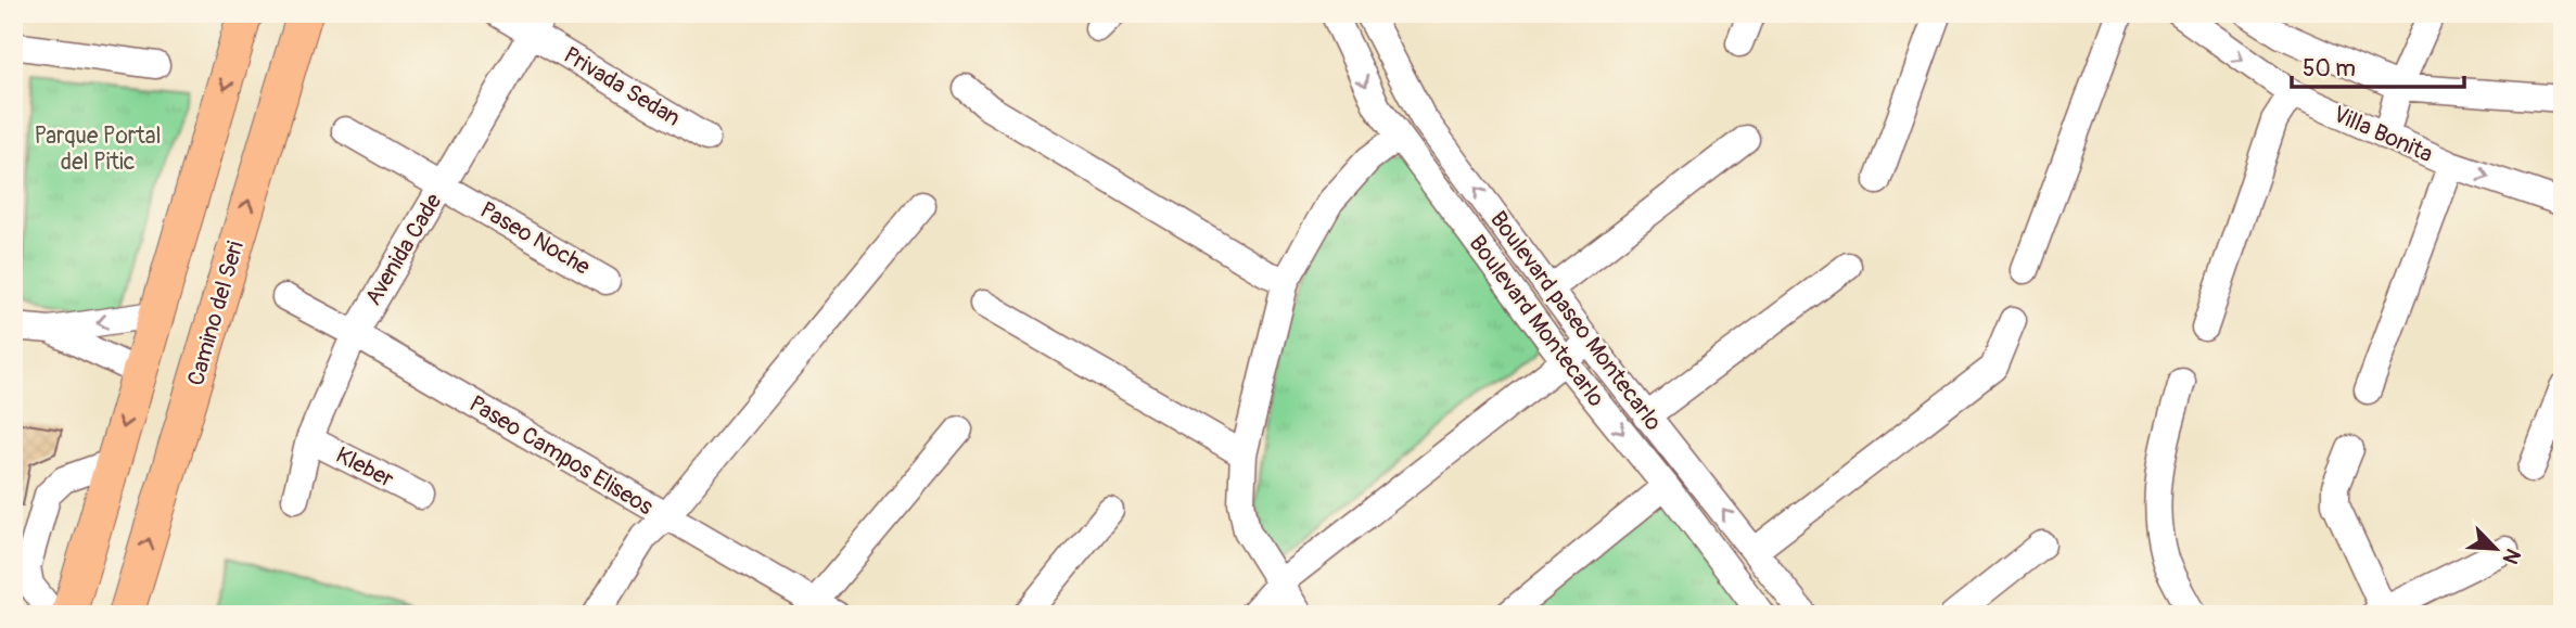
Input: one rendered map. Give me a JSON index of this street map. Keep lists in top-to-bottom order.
{
  "streets": {
    "main road": ["Camino del Seri"],
    "street": [
      "Privada Sedan",
      "Villa Bonita",
      "Paseo Noche",
      "Avenida Cade",
      "Boulevard Montecarlo",
      "Boulevard paseo Montecarlo",
      "Paseo Campos Eliseos",
      "Kleber"
    ]
  },
  "crossings": [
    ["Privada Sedan", "Avenida Cade"],
    ["Paseo Noche", "Avenida Cade"],
    ["Avenida Cade", "Paseo Campos Eliseos"],
    ["Avenida Cade", "Kleber"]
  ],
  "one_way": ["Boulevard Montecarlo", "Boulevard paseo Montecarlo"],
  "parks": ["Parque Portal del Pitic"],
  "scale_bar": "50 m",
  "north": "bottom right"
}
